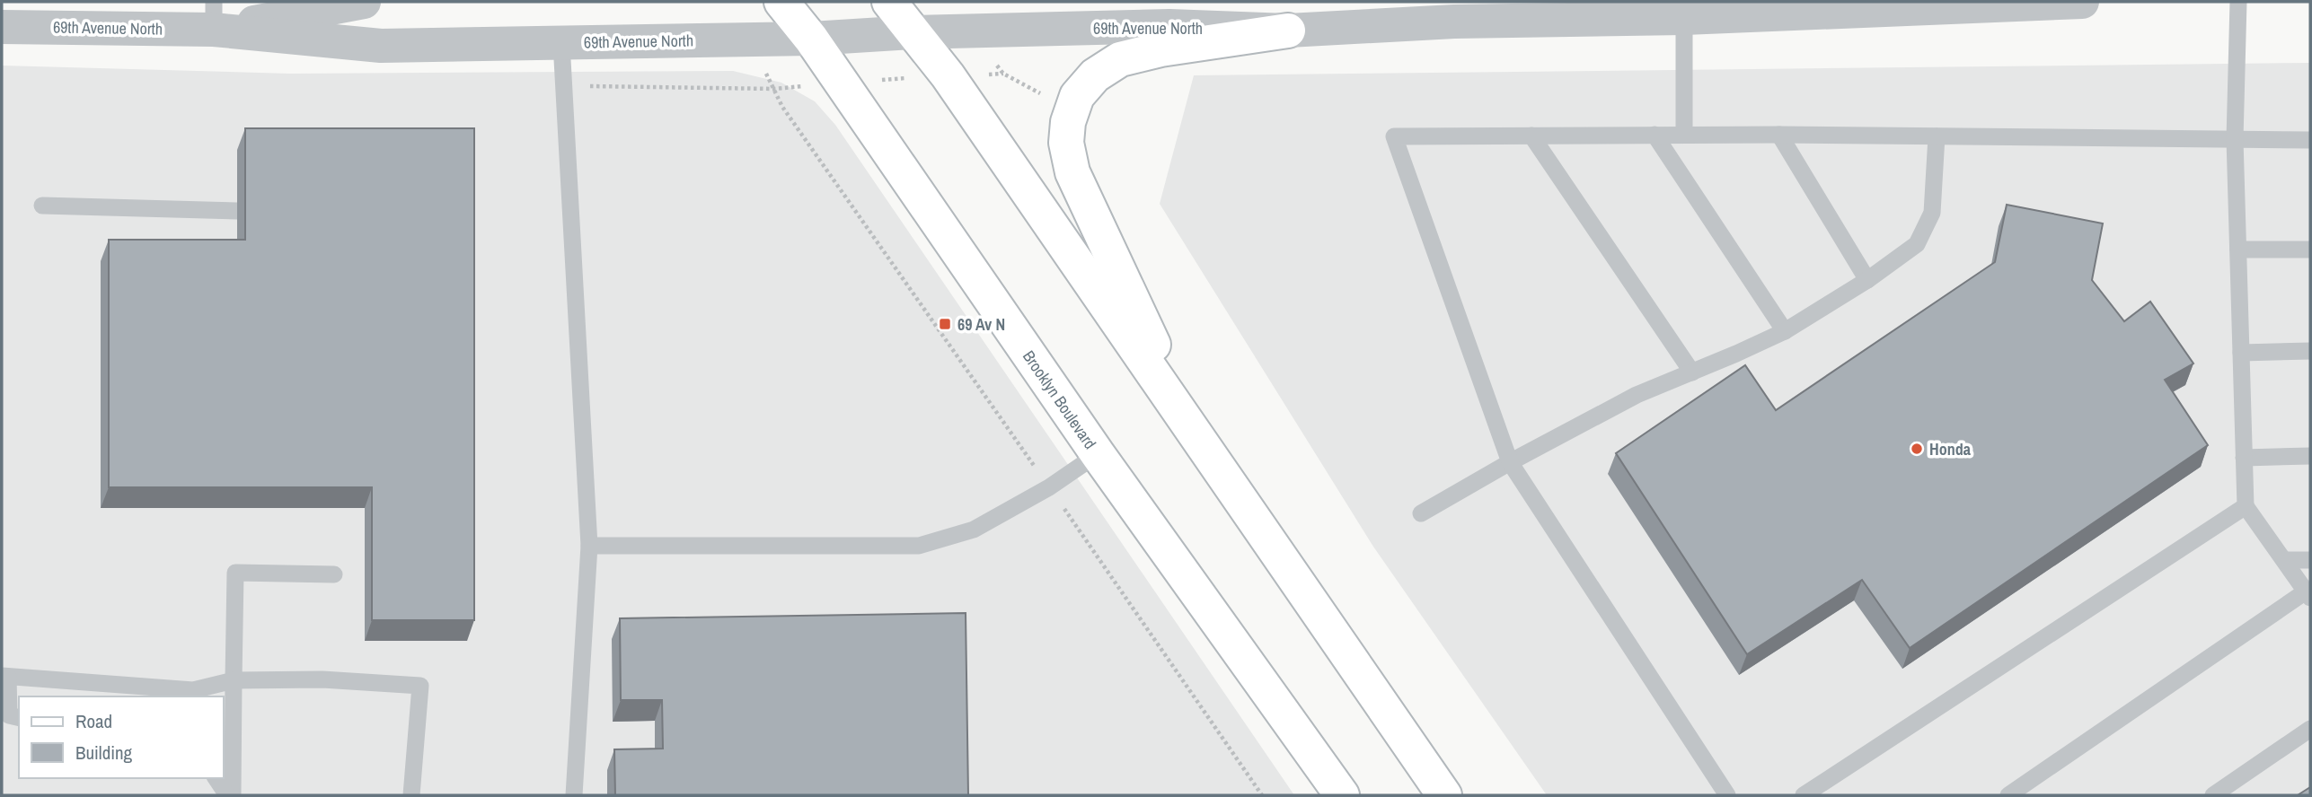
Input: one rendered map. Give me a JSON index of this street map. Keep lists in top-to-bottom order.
{
  "streets": {
    "main road": ["Brooklyn Boulevard"],
    "street": ["69th Avenue North"]
  },
  "crossings": [
    ["69th Avenue North", "Brooklyn Boulevard"]
  ],
  "places": {
    "transit": ["69 Av N"],
    "other": ["Honda"]
  },
  "legend": ["Road", "Building"]
}
